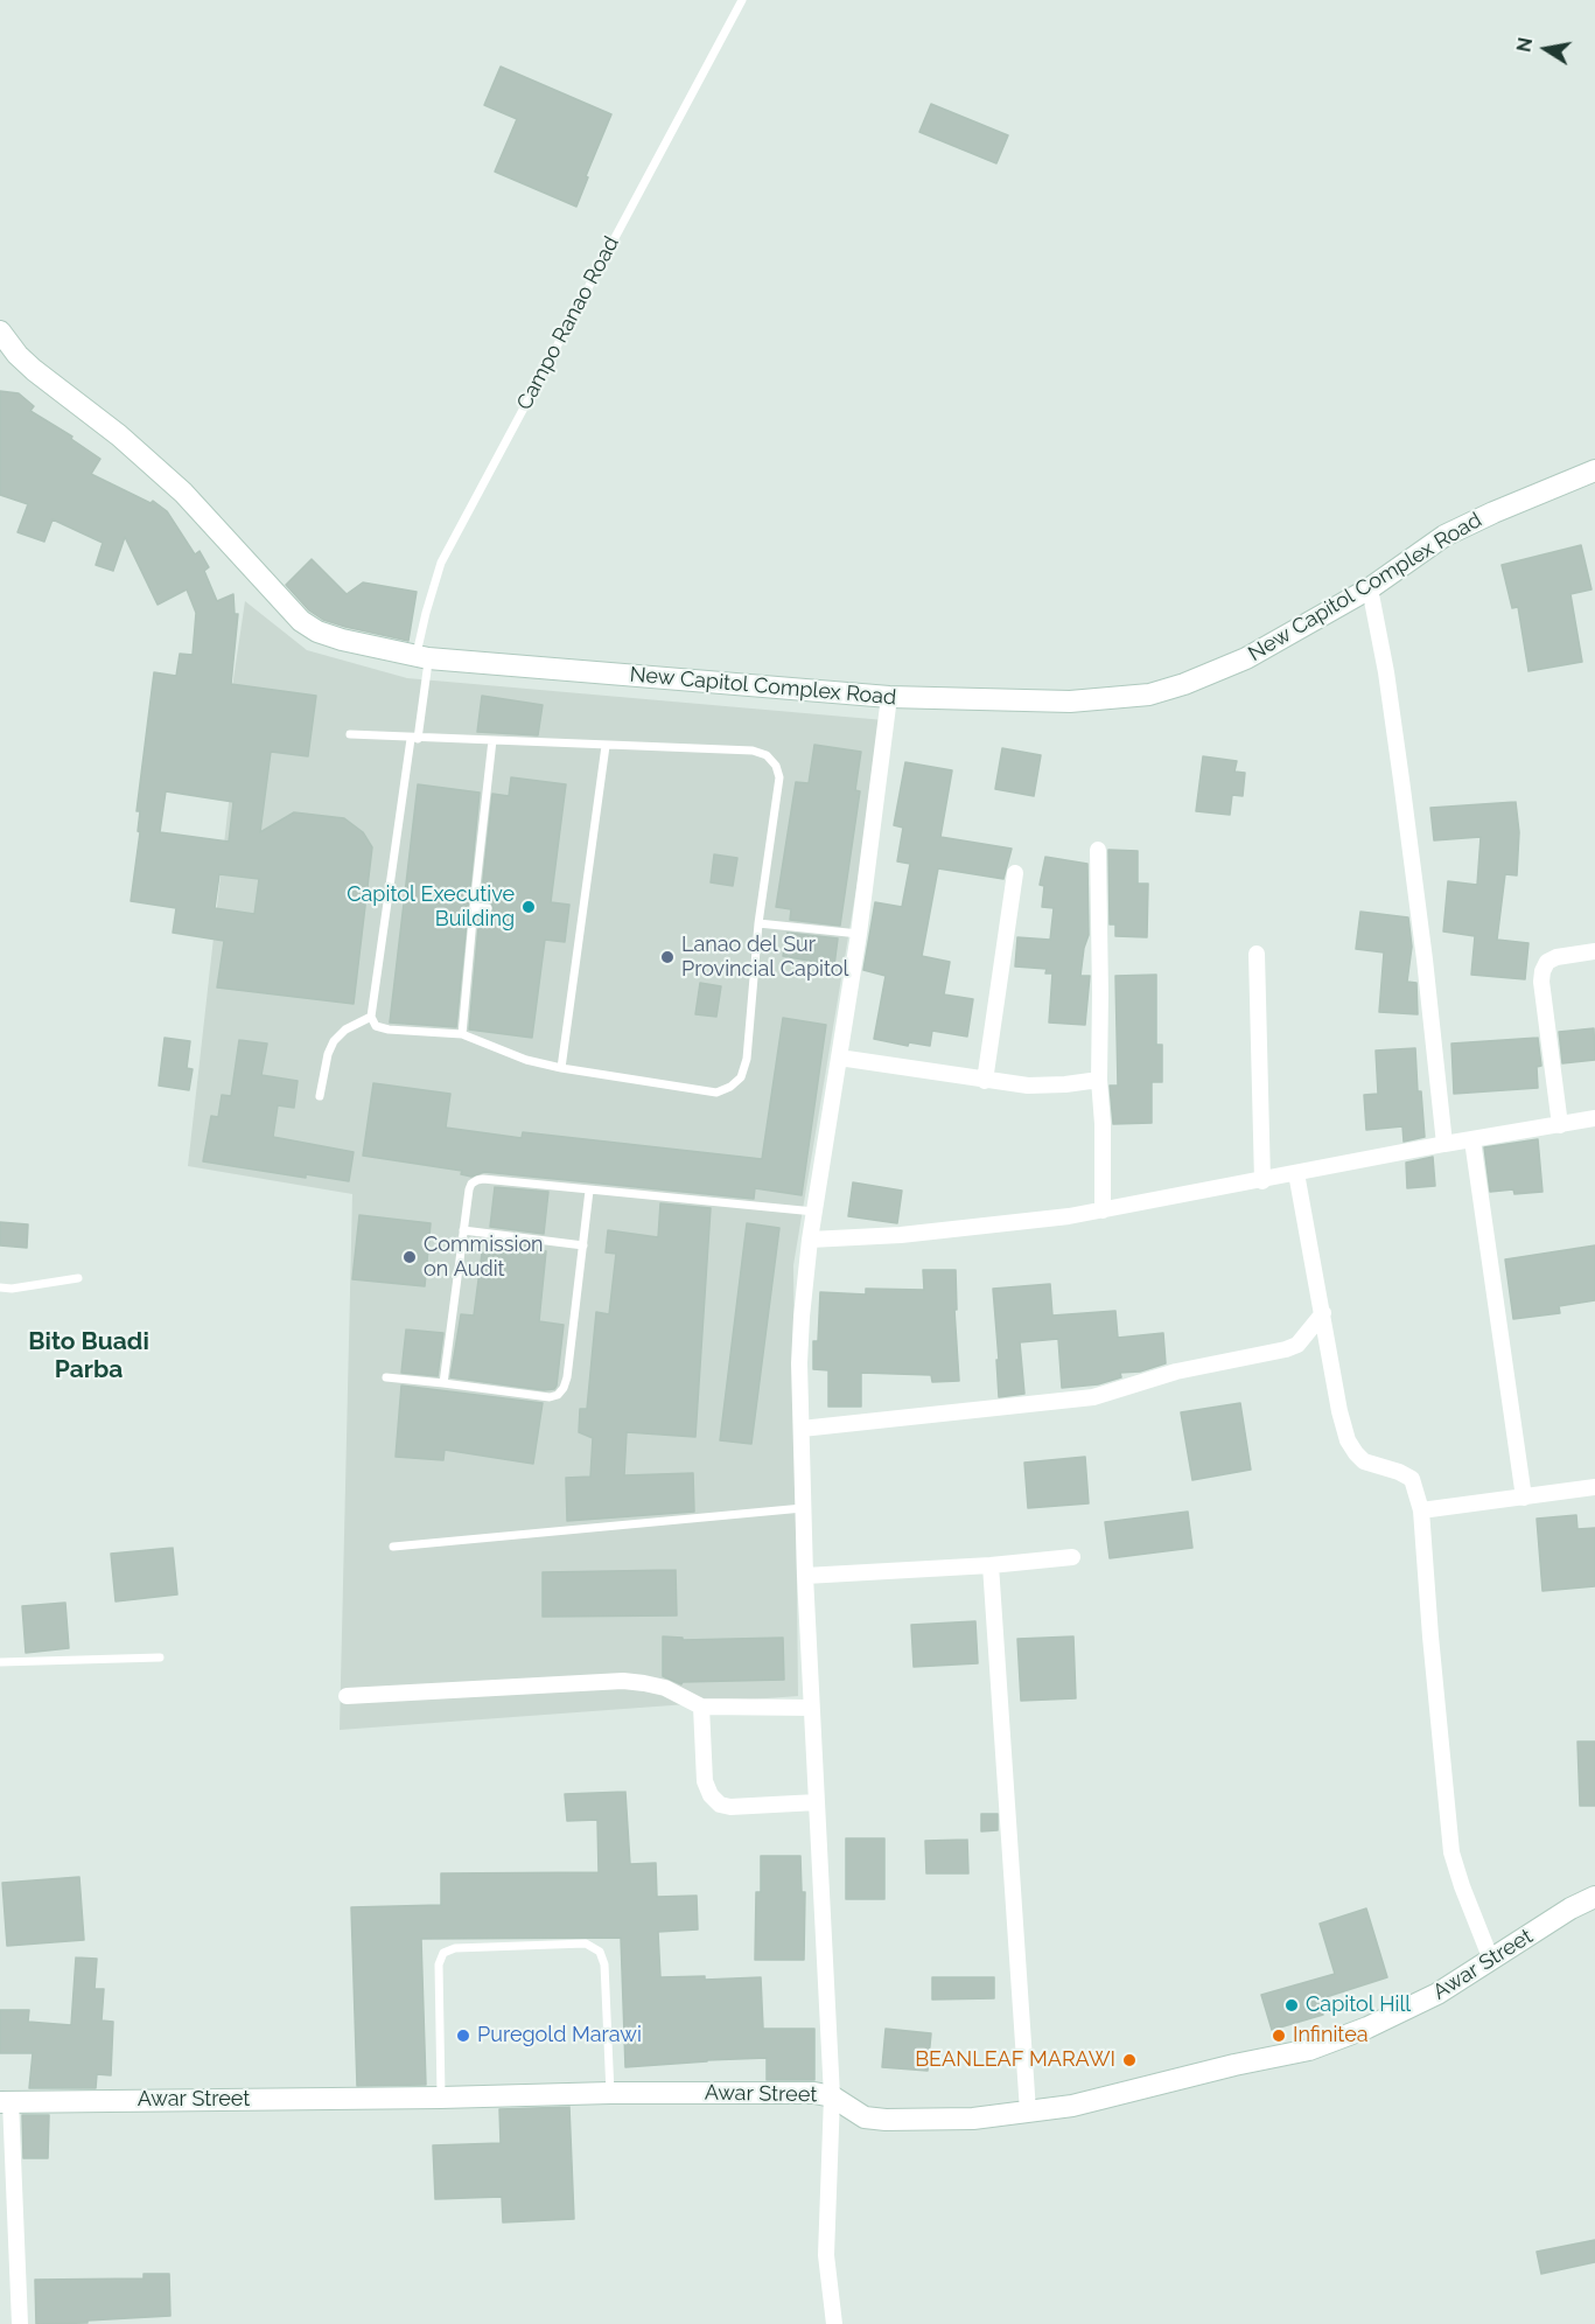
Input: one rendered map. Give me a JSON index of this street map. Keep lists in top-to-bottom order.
{
  "streets": {
    "main road": ["New Capitol Complex Road", "Awar Street"],
    "lane": ["Campo Ranao Road"]
  },
  "crossings": [
    ["Campo Ranao Road", "New Capitol Complex Road"]
  ],
  "districts": ["Bito Buadi Parba"],
  "places": [
    "Capitol Executive Building",
    "Lanao del Sur Provincial Capitol",
    "Commission on Audit",
    "Capitol Hill",
    "Puregold Marawi",
    "Infinitea",
    "BEANLEAF MARAWI"
  ],
  "north": "left"
}
